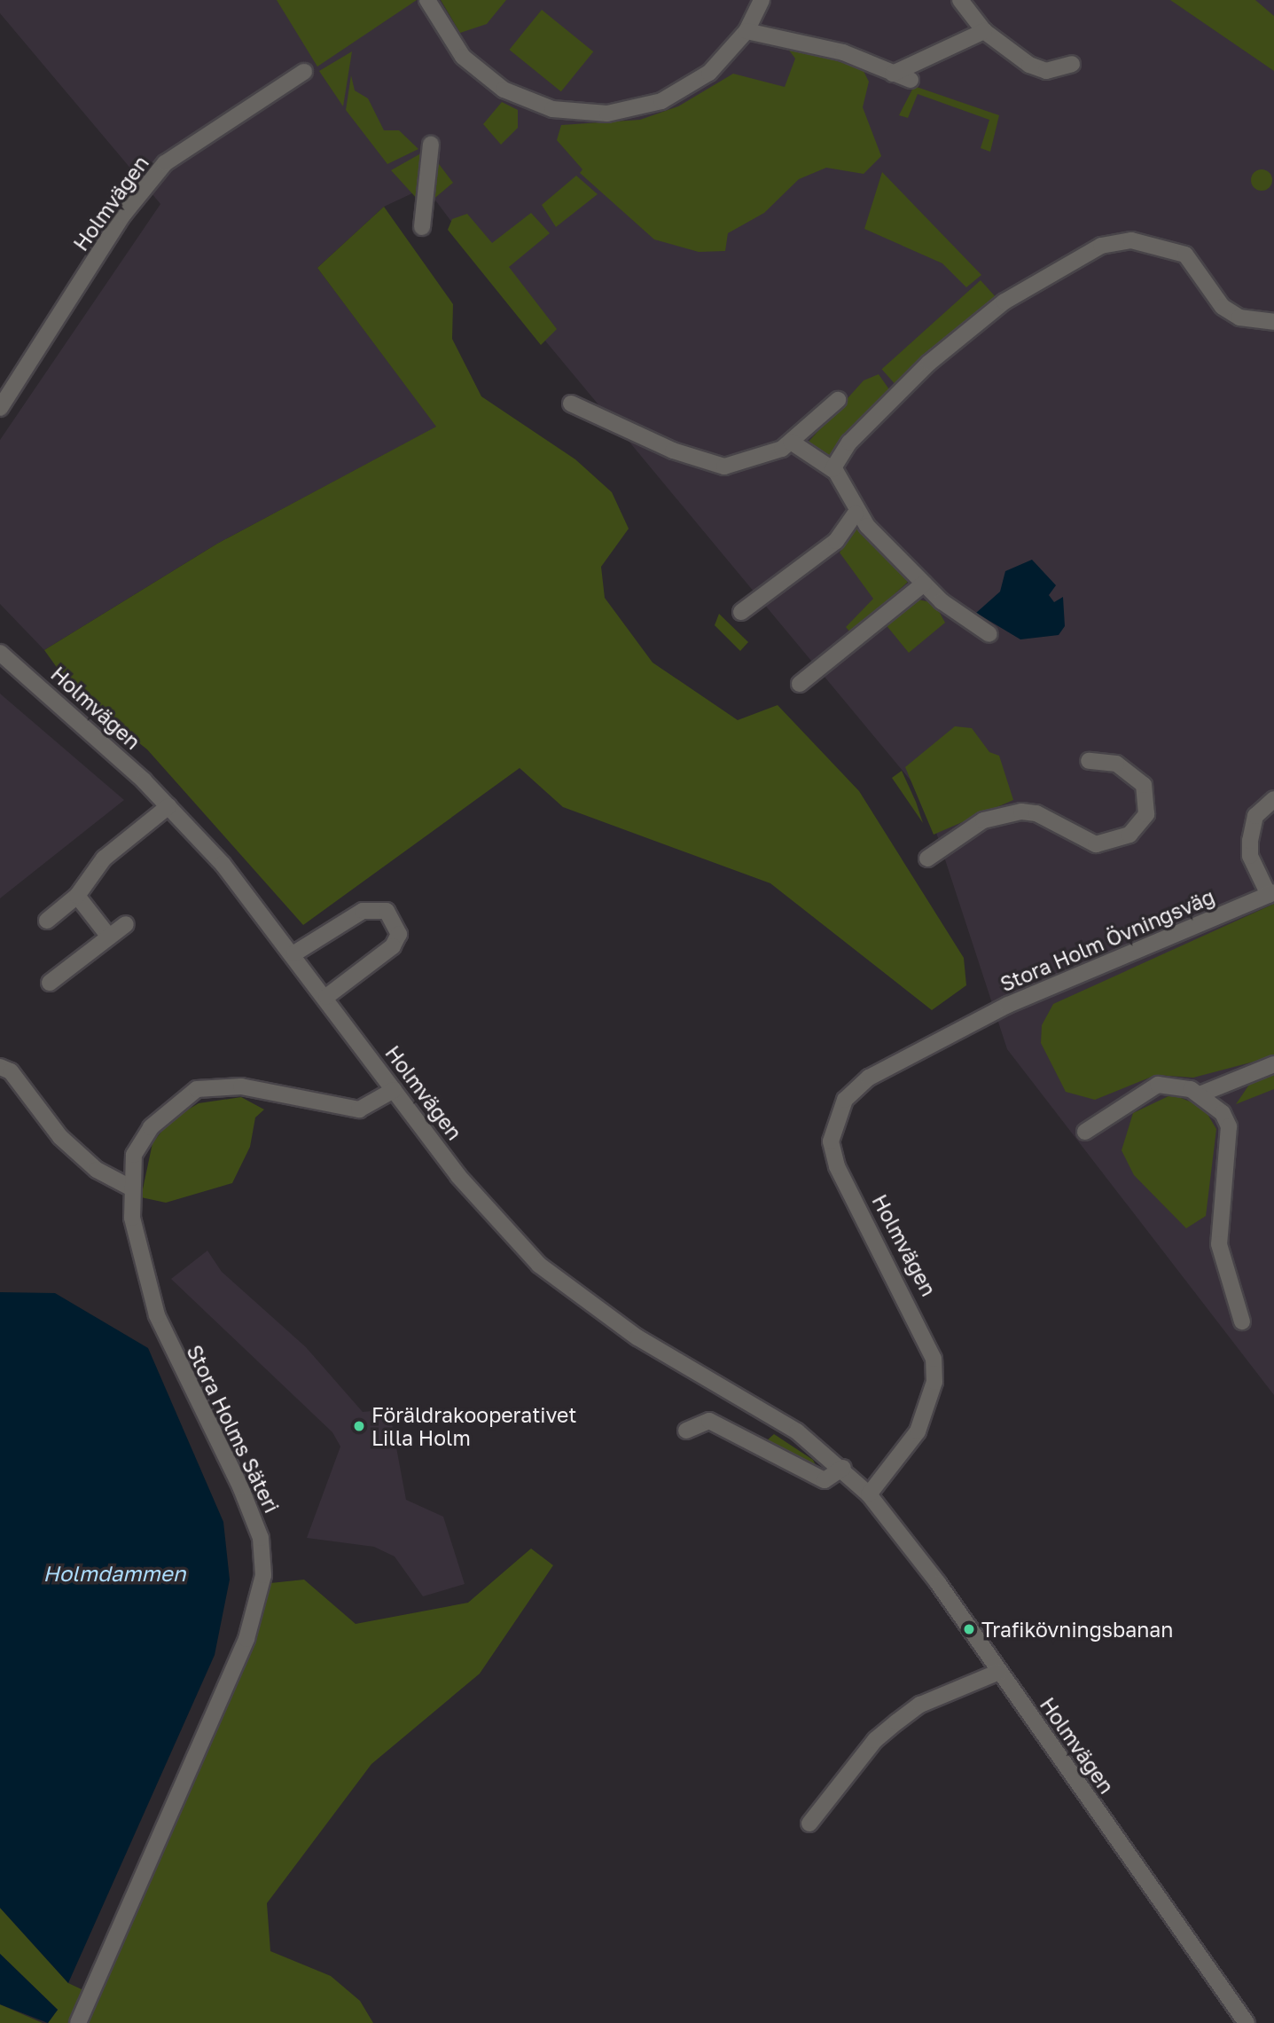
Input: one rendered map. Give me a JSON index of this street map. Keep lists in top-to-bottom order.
{
  "streets": {
    "street": ["Holmvägen", "Stora Holm Övningsväg", "Stora Holms Säteri"]
  },
  "crossings": [
    ["Holmvägen", "Stora Holm Övningsväg"],
    ["Holmvägen", "Stora Holms Säteri"]
  ],
  "water": ["Holmdammen"],
  "places": ["Föräldrakooperativet Lilla Holm", "Trafikövningsbanan"]
}
